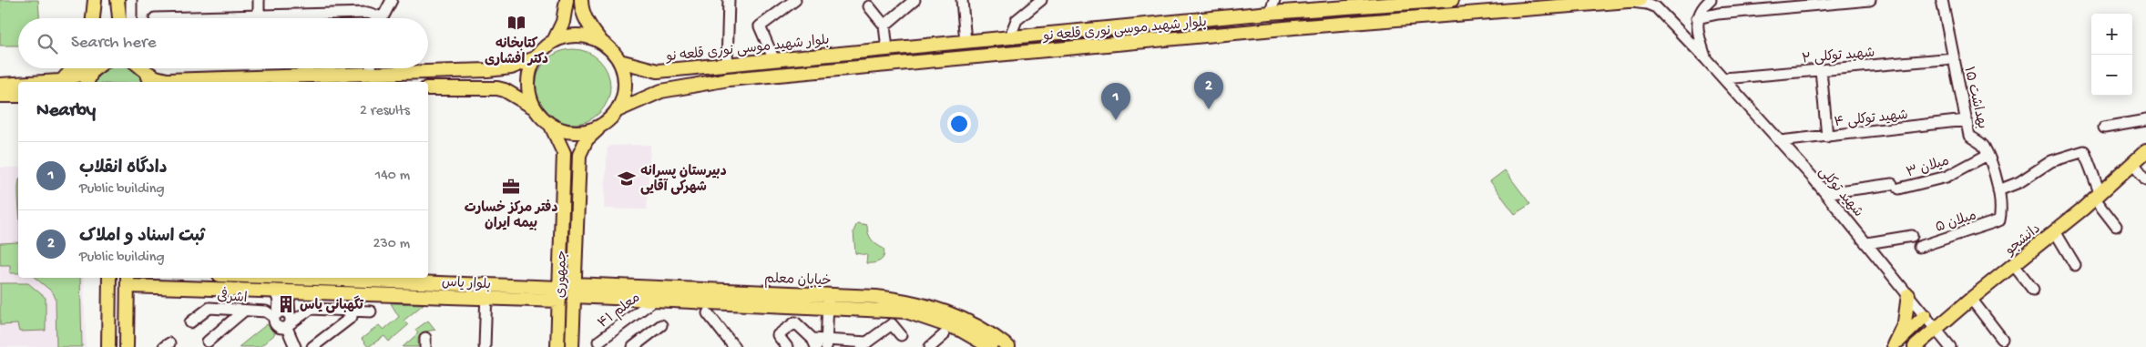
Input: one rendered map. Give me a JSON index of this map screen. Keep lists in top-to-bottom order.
{
  "streets": {
    "main road": [
      "بلوار شهید موسی نوری قلعه نو",
      "دانشجو",
      "جمهوری",
      "خیابان معلم",
      "بلوار یاس"
    ],
    "street": [
      "شهید توکلی ۲",
      "بهداشت ۱۵",
      "شهید توکلی ۴",
      "میلان ۳",
      "شهید توکلی",
      "میلان ۵",
      "اشرفی",
      "معلم ۴۱"
    ]
  },
  "crossings": [
    ["بلوار شهید موسی نوری قلعه نو", "شهید توکلی"],
    ["بلوار شهید موسی نوری قلعه نو", "جمهوری"],
    ["شهید توکلی ۲", "بهداشت ۱۵"],
    ["شهید توکلی ۲", "شهید توکلی"],
    ["بهداشت ۱۵", "شهید توکلی ۴"],
    ["بهداشت ۱۵", "میلان ۳"],
    ["بهداشت ۱۵", "میلان ۵"],
    ["شهید توکلی ۴", "شهید توکلی"],
    ["میلان ۳", "شهید توکلی"],
    ["شهید توکلی", "دانشجو"],
    ["جمهوری", "خیابان معلم"],
    ["جمهوری", "بلوار یاس"],
    ["خیابان معلم", "معلم ۴۱"]
  ],
  "places": {
    "library": ["کتابخانه دکتر افشاری"],
    "school or university": ["دبیرستان پسرانه شهرکی آقایی"],
    "office": ["دفتر مرکز خسارت بیمه ایران"],
    "building": ["تگهبانی یاس"]
  },
  "page": {
    "map_buttons": ["+", "−"],
    "search": "Search here",
    "pins": ["2", "1"],
    "heading": ["Nearby", "2 results"],
    "list": [
      {
        "mark": "1",
        "name": "دادگاه انقلاب",
        "note": "Public building",
        "value": "140 m"
      },
      {
        "mark": "2",
        "name": "ثبت اسناد و املاک",
        "note": "Public building",
        "value": "230 m"
      }
    ]
  }
}
